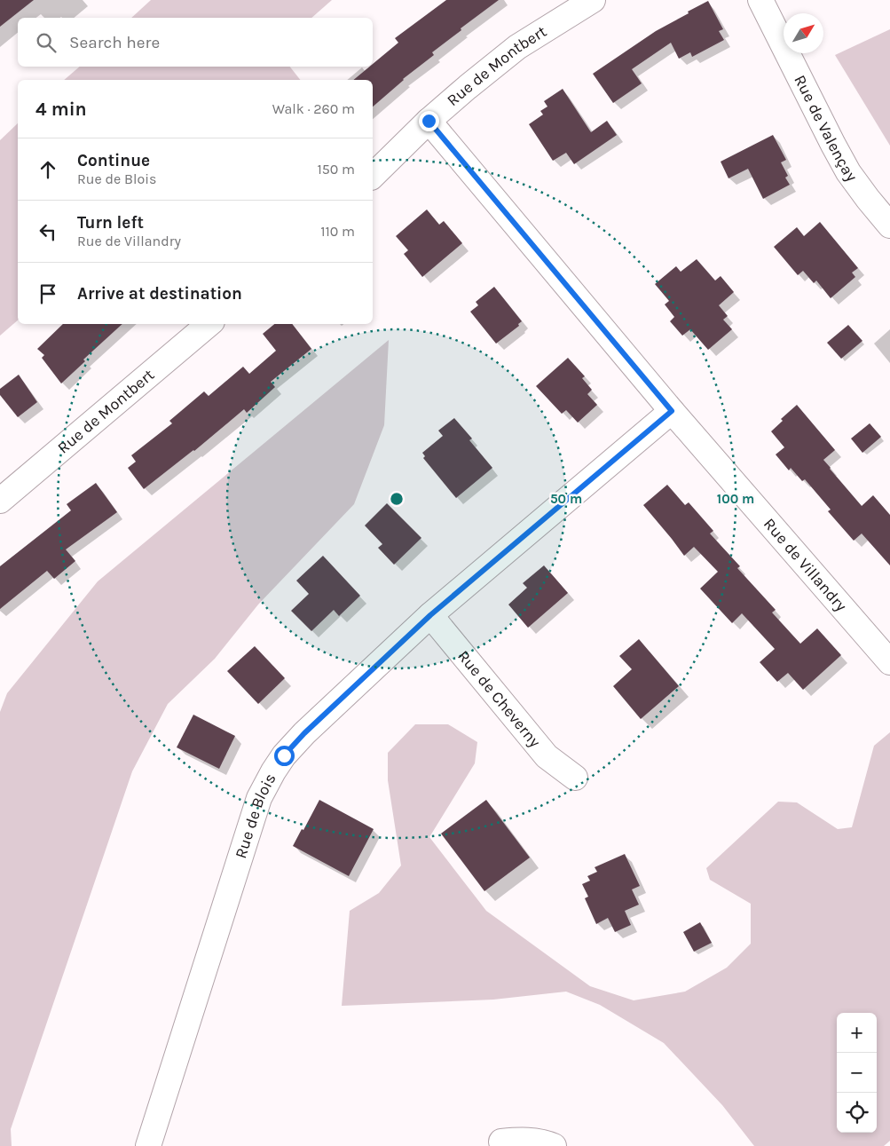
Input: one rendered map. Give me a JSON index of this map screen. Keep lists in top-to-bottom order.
{
  "streets": {
    "street": [
      "Rue de Montbert",
      "Rue de Valençay",
      "Rue de Villandry",
      "Rue de Cheverny",
      "Rue de Blois"
    ]
  },
  "crossings": [
    ["Rue de Montbert", "Rue de Villandry"],
    ["Rue de Villandry", "Rue de Blois"],
    ["Rue de Cheverny", "Rue de Blois"]
  ],
  "north": "top right",
  "page": {
    "search": "Search here",
    "heading": ["4 min", "Walk · 260 m"],
    "list": [
      ["Continue", "Rue de Blois", "150 m"],
      ["Turn left", "Rue de Villandry", "110 m"],
      "Arrive at destination"
    ],
    "map_buttons": ["+", "−"]
  },
  "rings": ["50 m", "100 m"]
}
